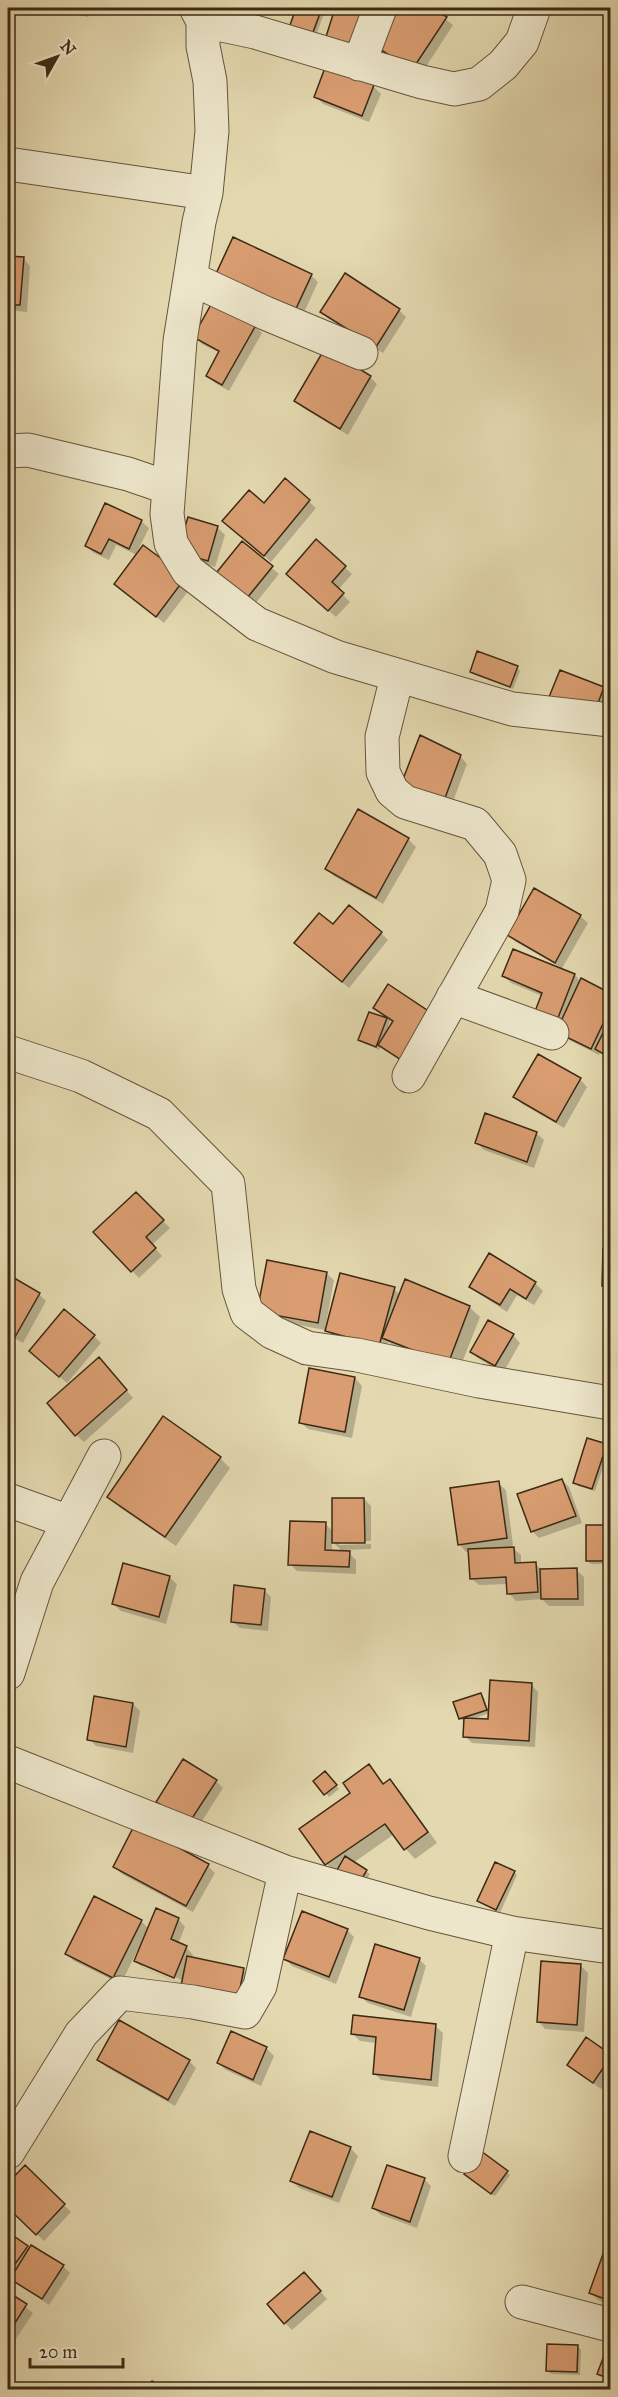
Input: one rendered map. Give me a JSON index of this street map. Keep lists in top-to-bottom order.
{
  "scale_bar": "20 m",
  "north": "top right"
}
